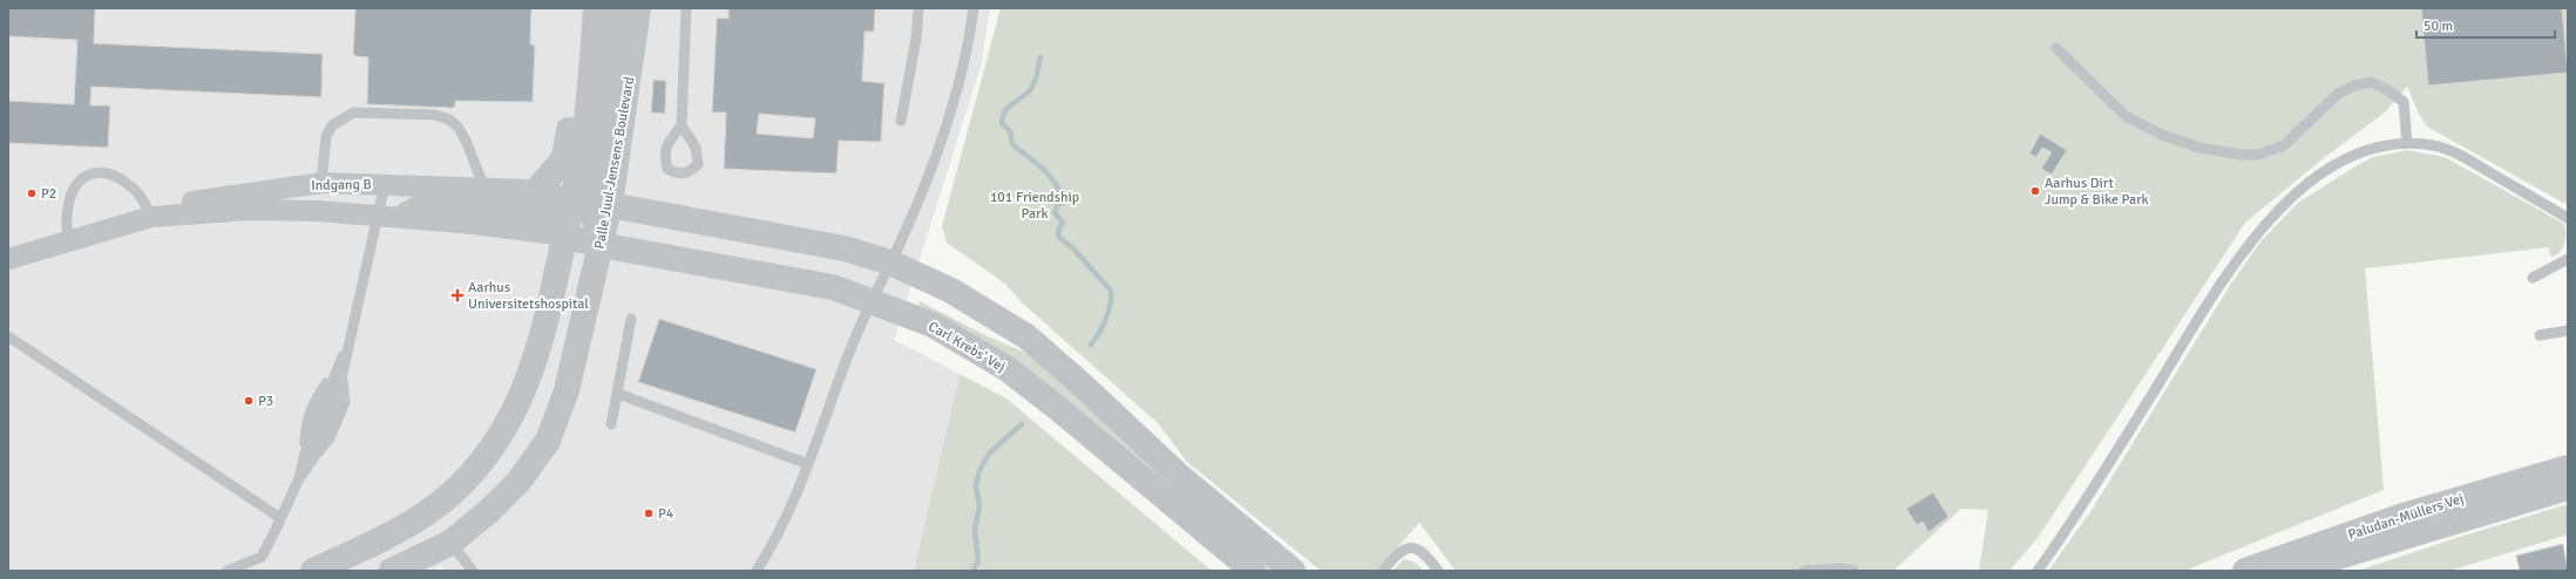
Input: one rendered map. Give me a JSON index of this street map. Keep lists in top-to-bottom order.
{
  "streets": {
    "street": [
      "Palle Juul-Jensens Boulevard",
      "Indgang B",
      "Carl Krebs' Vej",
      "Paludan-Müllers Vej"
    ]
  },
  "crossings": [
    ["Palle Juul-Jensens Boulevard", "Indgang B"],
    ["Palle Juul-Jensens Boulevard", "Carl Krebs' Vej"],
    ["Indgang B", "Carl Krebs' Vej"]
  ],
  "parks": ["101 Friendship Park"],
  "places": {
    "other": [
      "Aarhus Dirt Jump & Bike Park",
      "P2",
      "P3",
      "P4"
    ],
    "health": ["Aarhus Universitetshospital"]
  },
  "scale_bar": "50 m"
}
